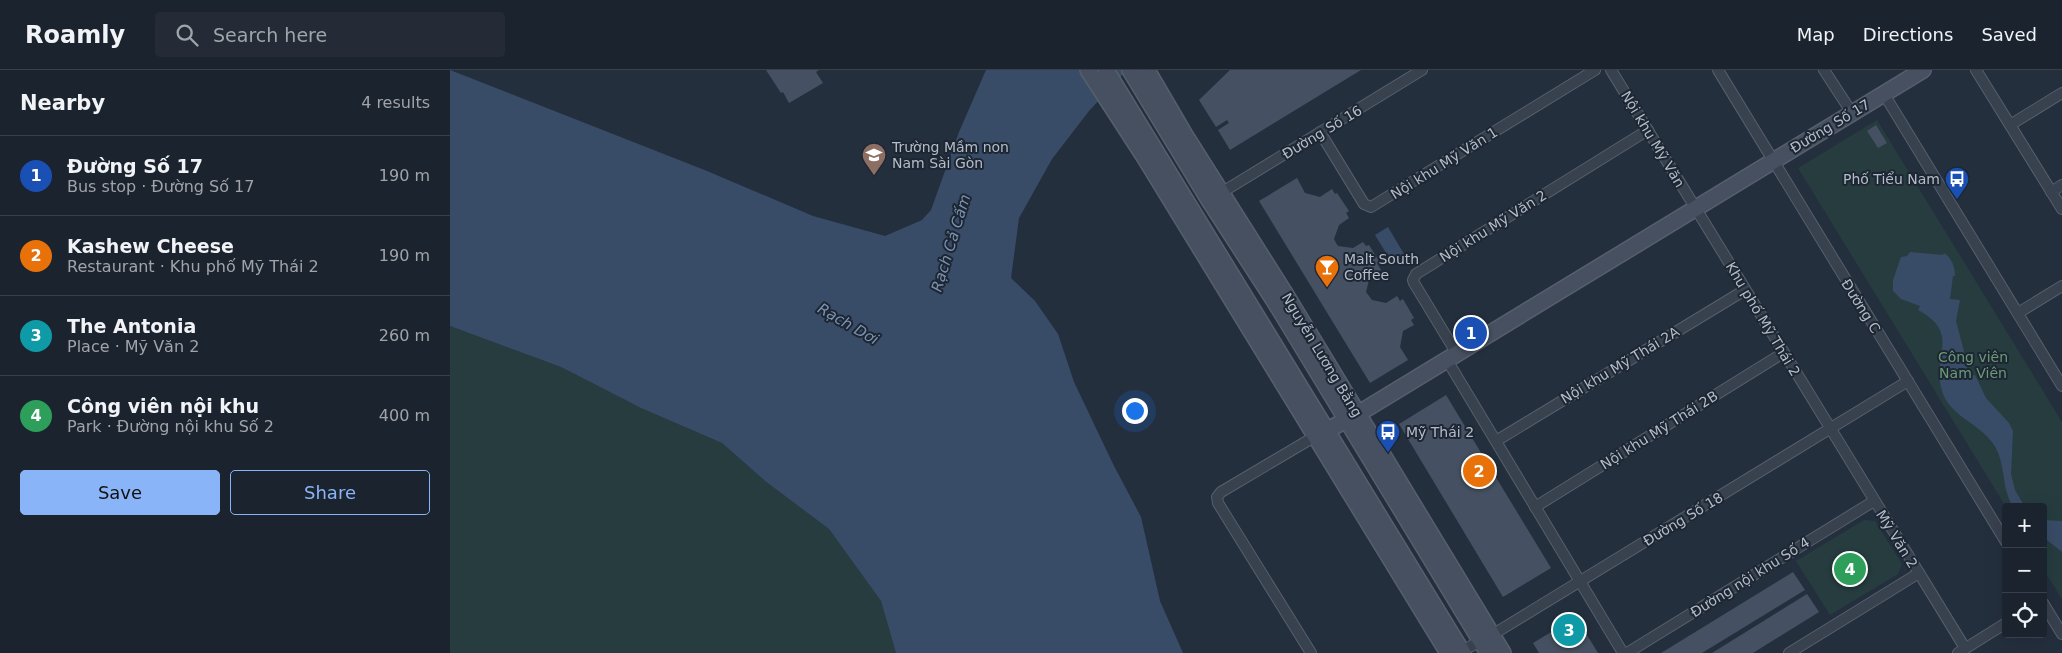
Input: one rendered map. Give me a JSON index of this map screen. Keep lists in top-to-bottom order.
{
  "streets": {
    "main road": ["Đường Số 17", "Nguyễn Lương Bằng"],
    "street": [
      "Đường Số 16",
      "Nội khu Mỹ Văn",
      "Nội khu Mỹ Văn 1",
      "Nội khu Mỹ Văn 2",
      "Đường C",
      "Khu phố Mỹ Thái 2",
      "Nội khu Mỹ Thái 2A",
      "Nội khu Mỹ Thái 2B",
      "Đường Số 18",
      "Mỹ Văn 2",
      "Đường nội khu Số 4"
    ]
  },
  "crossings": [
    ["Đường Số 17", "Nội khu Mỹ Văn"],
    ["Đường Số 17", "Nội khu Mỹ Văn 2"],
    ["Đường Số 17", "Đường C"],
    ["Đường Số 17", "Khu phố Mỹ Thái 2"],
    ["Đường Số 17", "Nguyễn Lương Bằng"],
    ["Đường Số 16", "Nội khu Mỹ Văn 1"],
    ["Đường Số 16", "Nguyễn Lương Bằng"],
    ["Nội khu Mỹ Văn", "Nội khu Mỹ Văn 2"],
    ["Nội khu Mỹ Văn", "Khu phố Mỹ Thái 2"],
    ["Đường C", "Đường Số 18"],
    ["Khu phố Mỹ Thái 2", "Nội khu Mỹ Thái 2A"],
    ["Khu phố Mỹ Thái 2", "Nội khu Mỹ Thái 2B"],
    ["Khu phố Mỹ Thái 2", "Đường Số 18"],
    ["Khu phố Mỹ Thái 2", "Mỹ Văn 2"],
    ["Nguyễn Lương Bằng", "Đường Số 18"],
    ["Đường Số 18", "Mỹ Văn 2"],
    ["Mỹ Văn 2", "Đường nội khu Số 4"]
  ],
  "water": ["Rạch Cả Cấm", "Rạch Dơi"],
  "parks": ["Công viên Nam Viên"],
  "places": {
    "school or university": ["Trường Mầm non Nam Sài Gòn"],
    "bus stop": ["Phố Tiểu Nam", "Mỹ Thái 2"],
    "bar": ["Malt South Coffee"]
  },
  "page": {
    "header": "Roamly",
    "search": "Search here",
    "nav": ["Map", "Directions", "Saved"],
    "heading": ["Nearby", "4 results"],
    "list": [
      {
        "mark": "1",
        "name": "Đường Số 17",
        "note": "Bus stop · Đường Số 17",
        "value": "190 m"
      },
      {
        "mark": "2",
        "name": "Kashew Cheese",
        "note": "Restaurant · Khu phố Mỹ Thái 2",
        "value": "190 m"
      },
      {
        "mark": "3",
        "name": "The Antonia",
        "note": "Place · Mỹ Văn 2",
        "value": "260 m"
      },
      {
        "mark": "4",
        "name": "Công viên nội khu",
        "note": "Park · Đường nội khu Số 2",
        "value": "400 m"
      }
    ],
    "pins": [
      "1",
      "2",
      "4",
      "3"
    ],
    "buttons": ["Save", "Share"],
    "map_buttons": ["+", "−"]
  }
}
